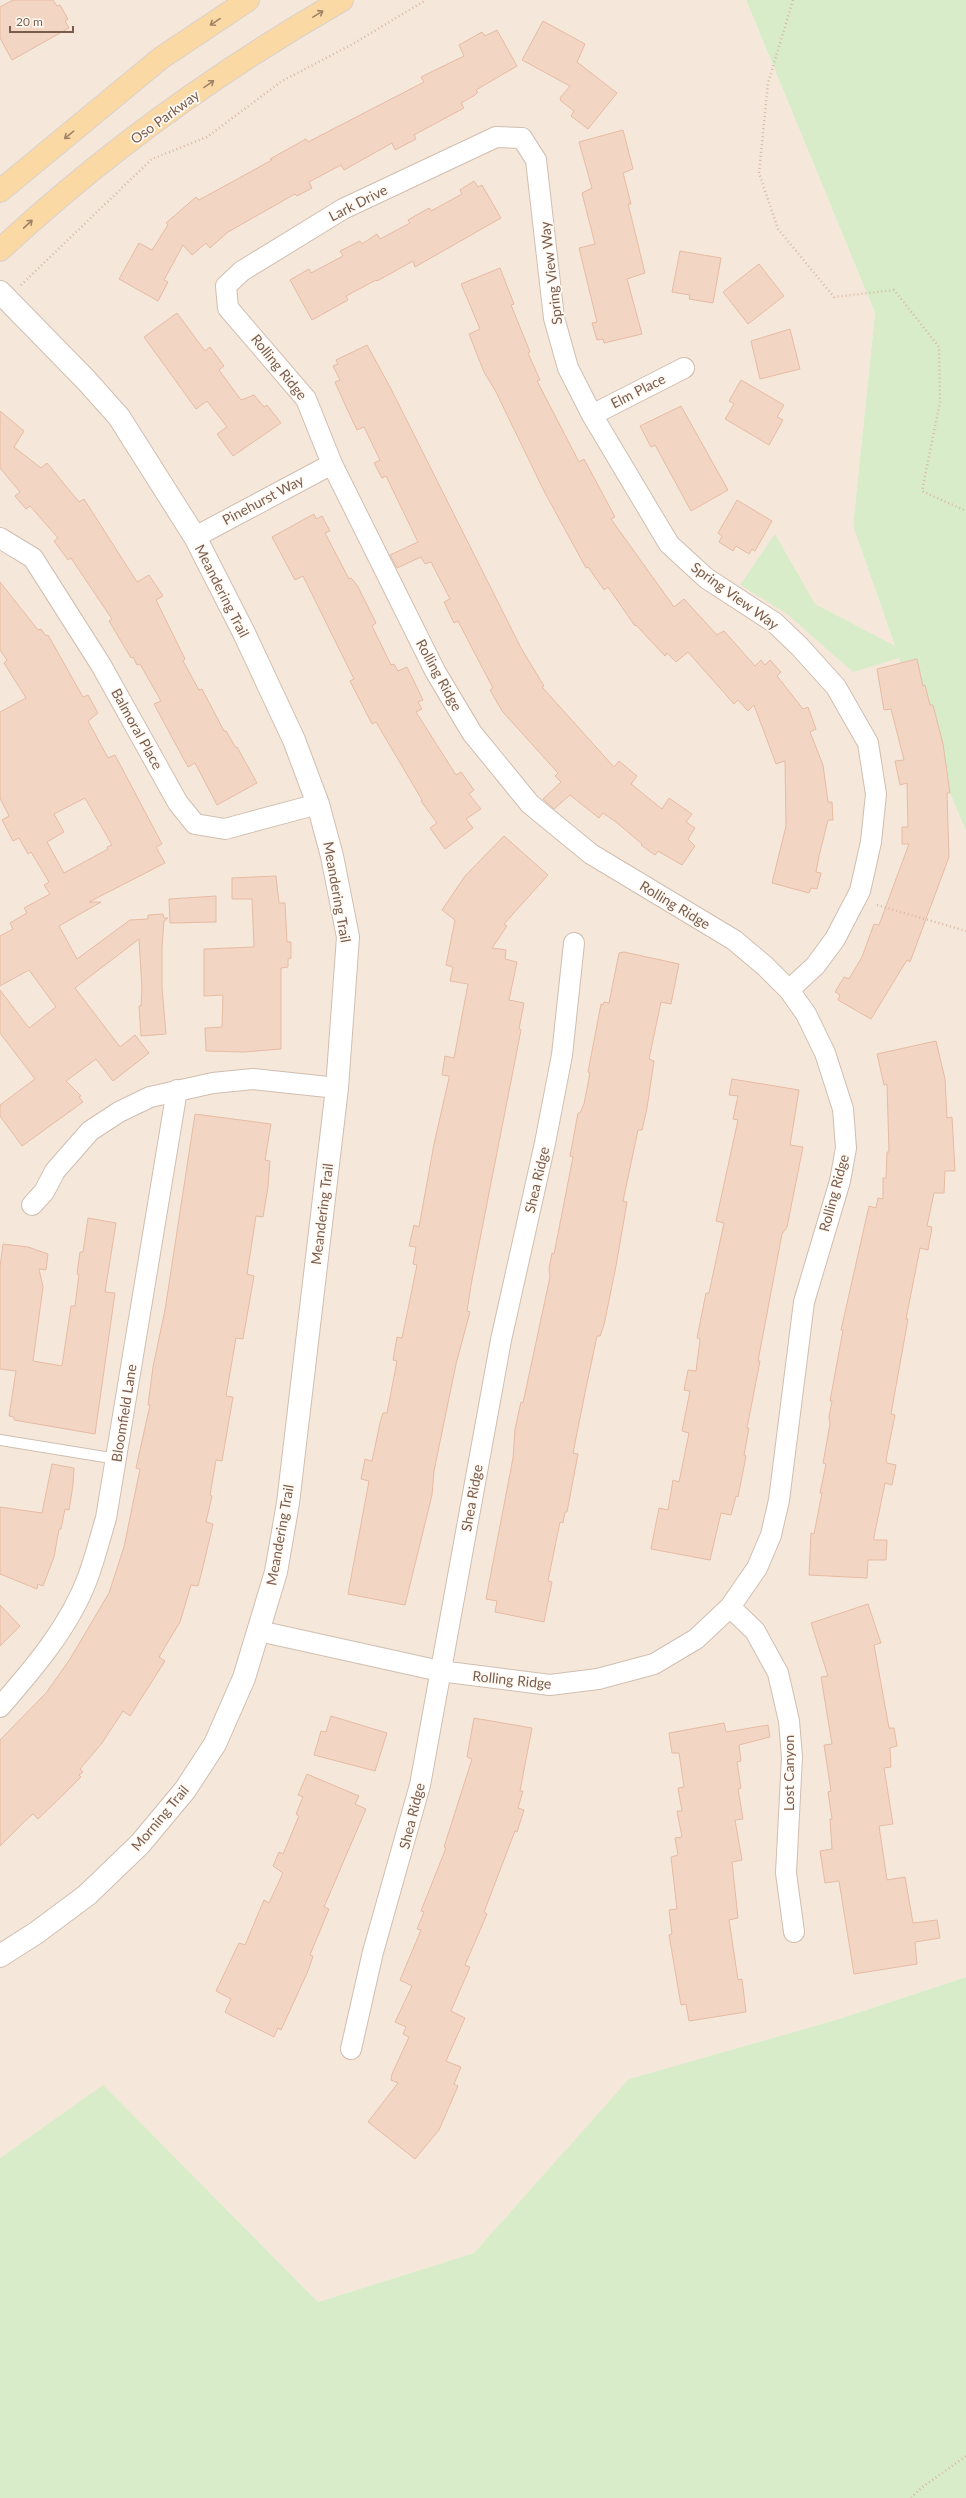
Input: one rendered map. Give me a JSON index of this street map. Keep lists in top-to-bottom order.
{
  "streets": {
    "main road": ["Oso Parkway"],
    "street": [
      "Lark Drive",
      "Spring View Way",
      "Rolling Ridge",
      "Elm Place",
      "Pinehurst Way",
      "Meandering Trail",
      "Balmoral Place",
      "Shea Ridge",
      "Bloomfield Lane",
      "Lost Canyon",
      "Morning Trail"
    ]
  },
  "crossings": [
    ["Lark Drive", "Spring View Way"],
    ["Lark Drive", "Rolling Ridge"],
    ["Spring View Way", "Rolling Ridge"],
    ["Spring View Way", "Elm Place"],
    ["Rolling Ridge", "Pinehurst Way"],
    ["Rolling Ridge", "Meandering Trail"],
    ["Rolling Ridge", "Shea Ridge"],
    ["Rolling Ridge", "Lost Canyon"],
    ["Rolling Ridge", "Morning Trail"],
    ["Pinehurst Way", "Meandering Trail"],
    ["Meandering Trail", "Balmoral Place"],
    ["Meandering Trail", "Morning Trail"]
  ],
  "scale_bar": "20 m"
}
